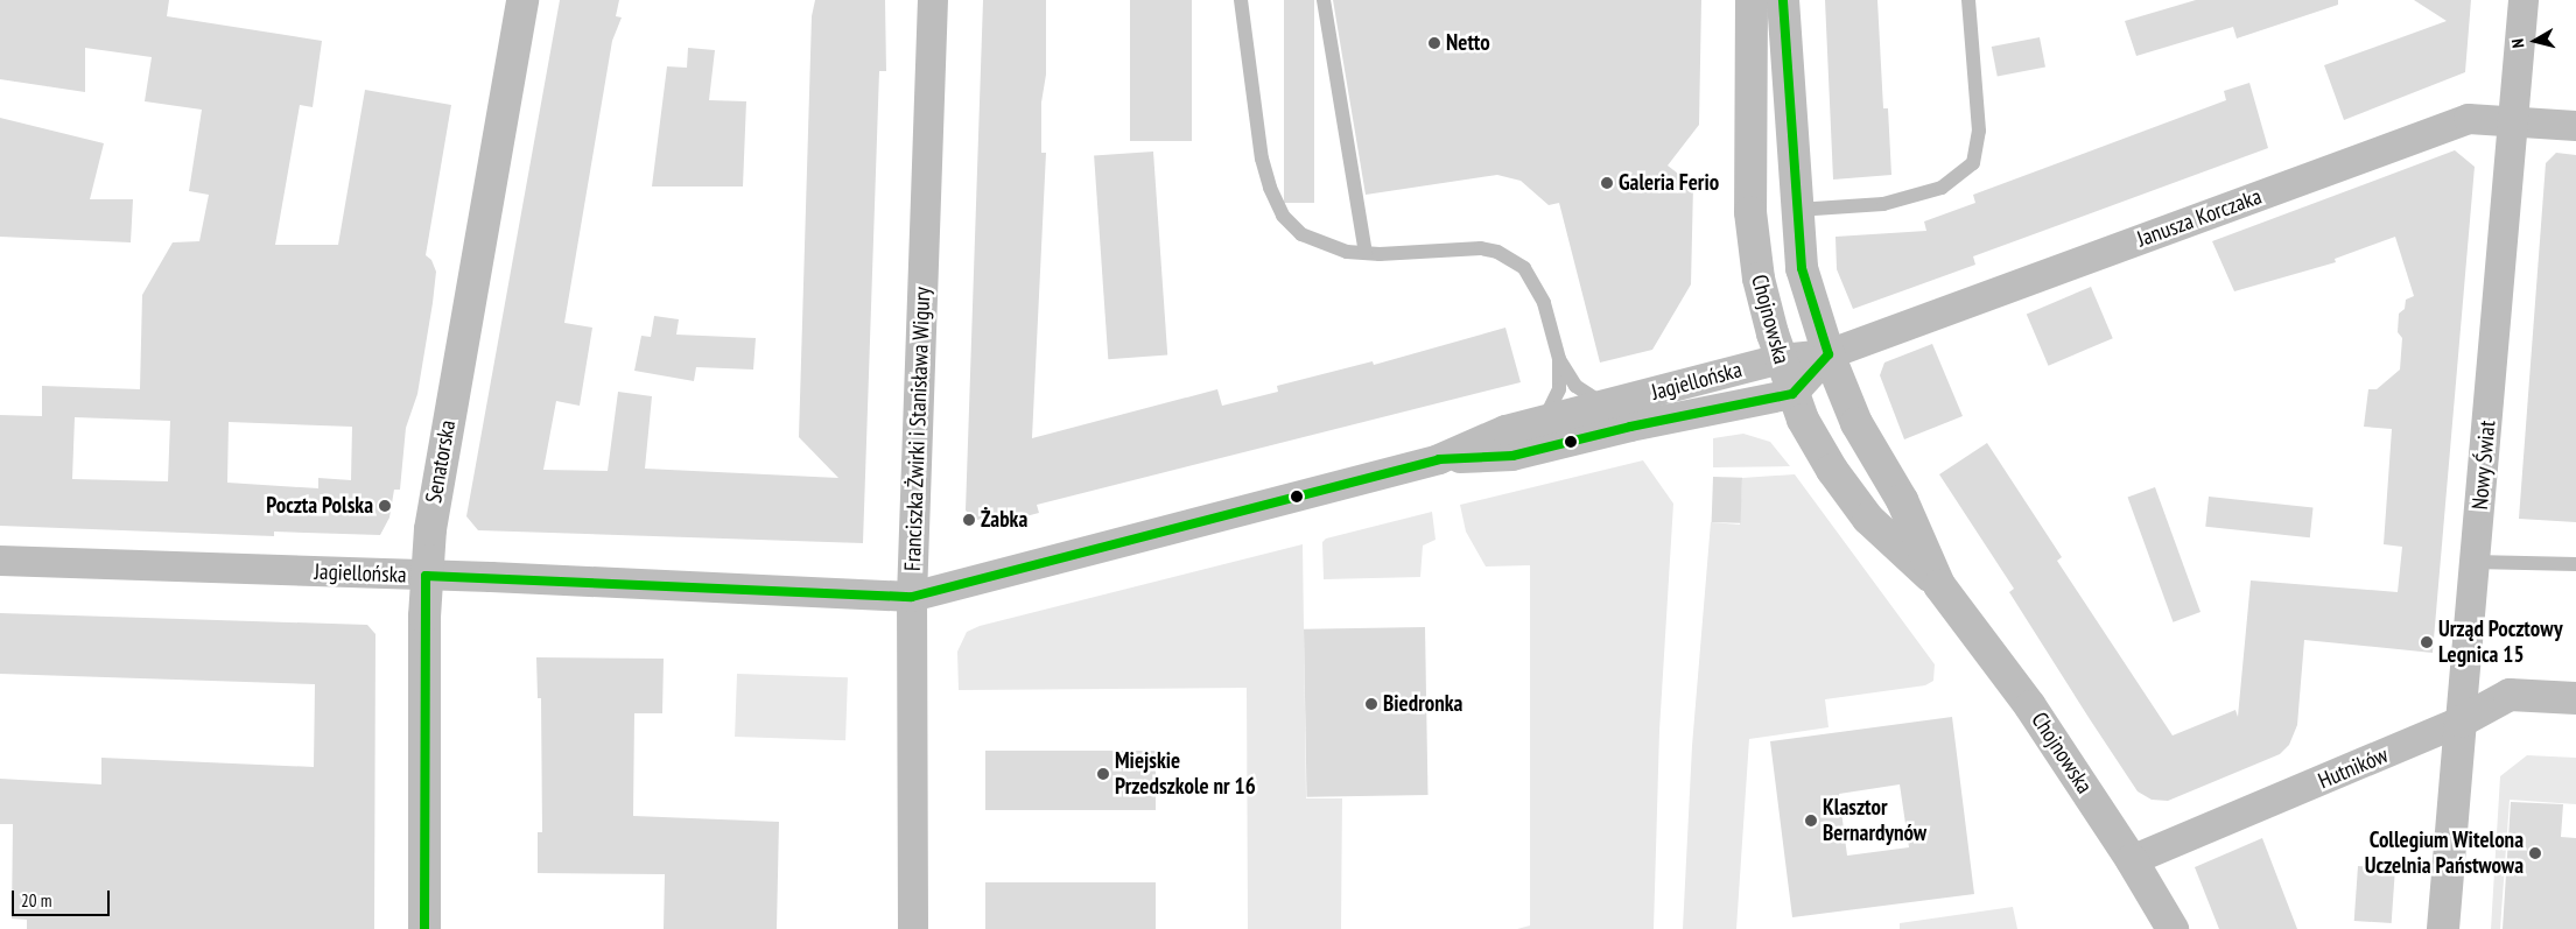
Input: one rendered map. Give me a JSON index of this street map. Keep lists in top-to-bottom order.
{
  "streets": {
    "main road": [
      "Chojnowska",
      "Senatorska",
      "Nowy Świat",
      "Hutników"
    ],
    "street": ["Janusza Korczaka", "Jagiellońska", "Franciszka Żwirki i Stanisława Wigury"]
  },
  "crossings": [
    ["Janusza Korczaka", "Chojnowska"],
    ["Janusza Korczaka", "Jagiellońska"],
    ["Janusza Korczaka", "Nowy Świat"],
    ["Chojnowska", "Jagiellońska"],
    ["Chojnowska", "Hutników"],
    ["Jagiellońska", "Franciszka Żwirki i Stanisława Wigury"],
    ["Jagiellońska", "Senatorska"],
    ["Nowy Świat", "Hutników"]
  ],
  "places": [
    "Netto",
    "Galeria Ferio",
    "Poczta Polska",
    "Żabka",
    "Urząd Pocztowy Legnica 15",
    "Biedronka",
    "Miejskie Przedszkole nr 16",
    "Klasztor Bernardynów",
    "Collegium Witelona Uczelnia Państwowa"
  ],
  "scale_bar": "20 m",
  "north": "left"
}
